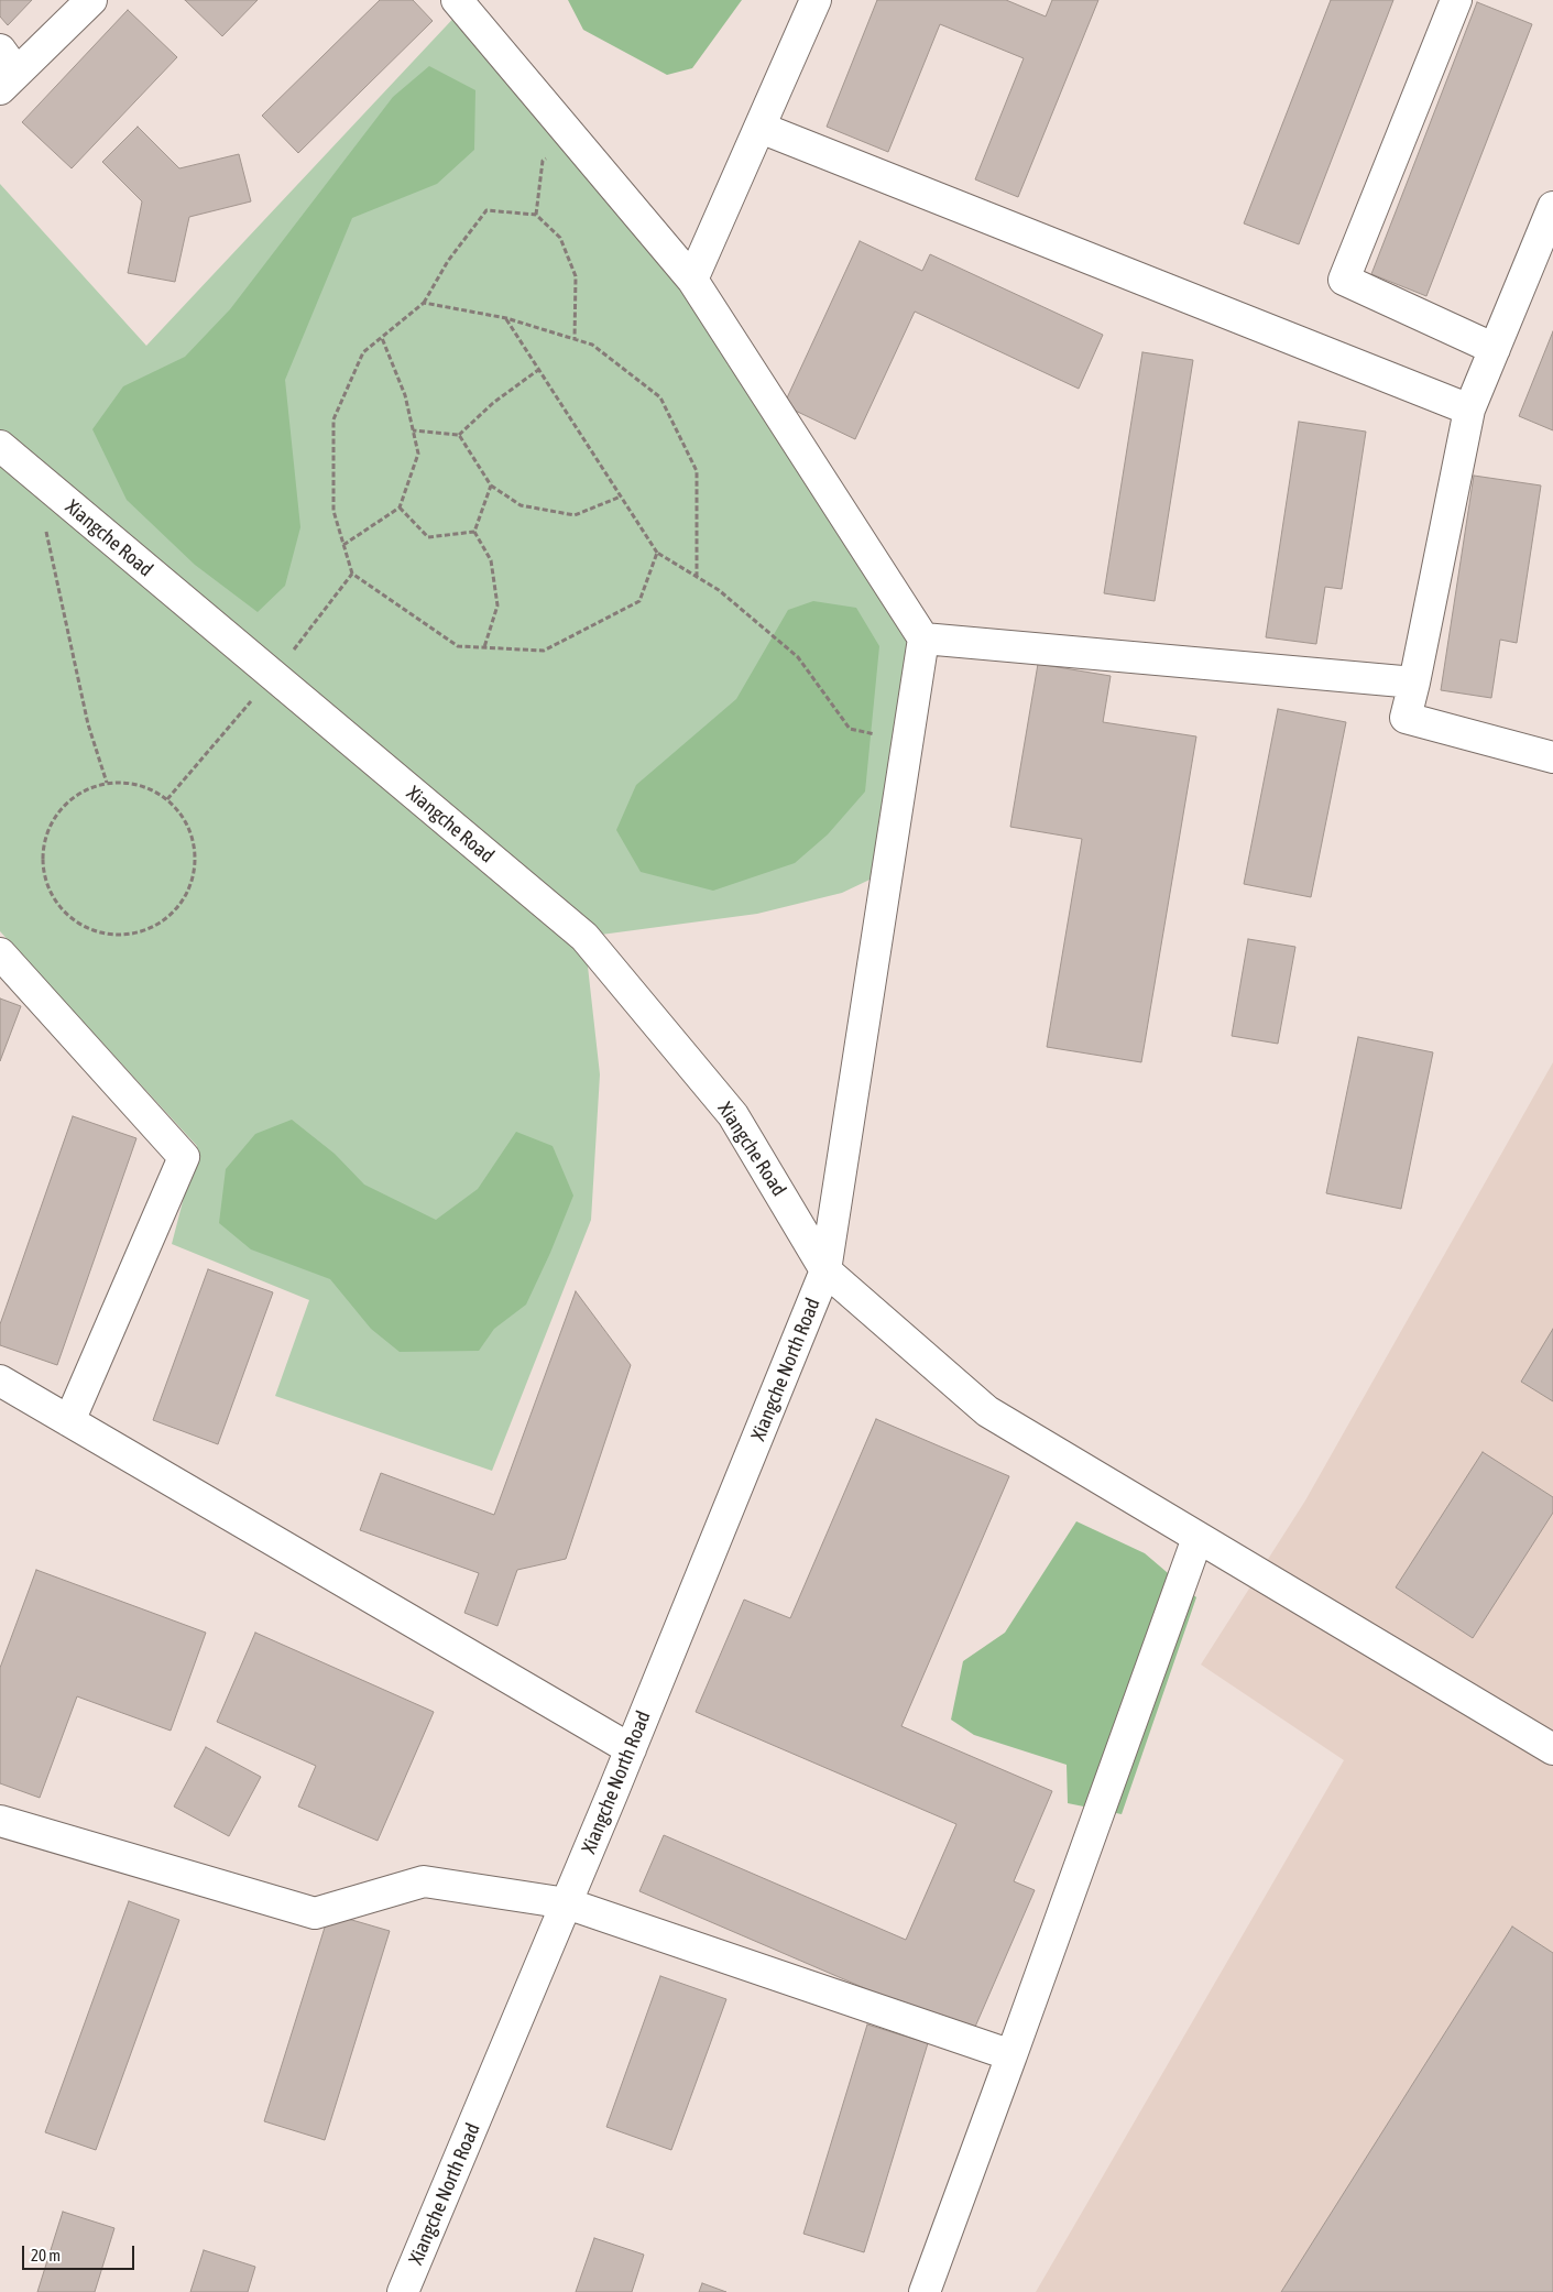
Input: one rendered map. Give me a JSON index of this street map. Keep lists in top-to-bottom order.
{
  "streets": {
    "street": ["Xiangche Road", "Xiangche North Road"]
  },
  "crossings": [
    ["Xiangche Road", "Xiangche North Road"]
  ],
  "scale_bar": "20 m"
}
